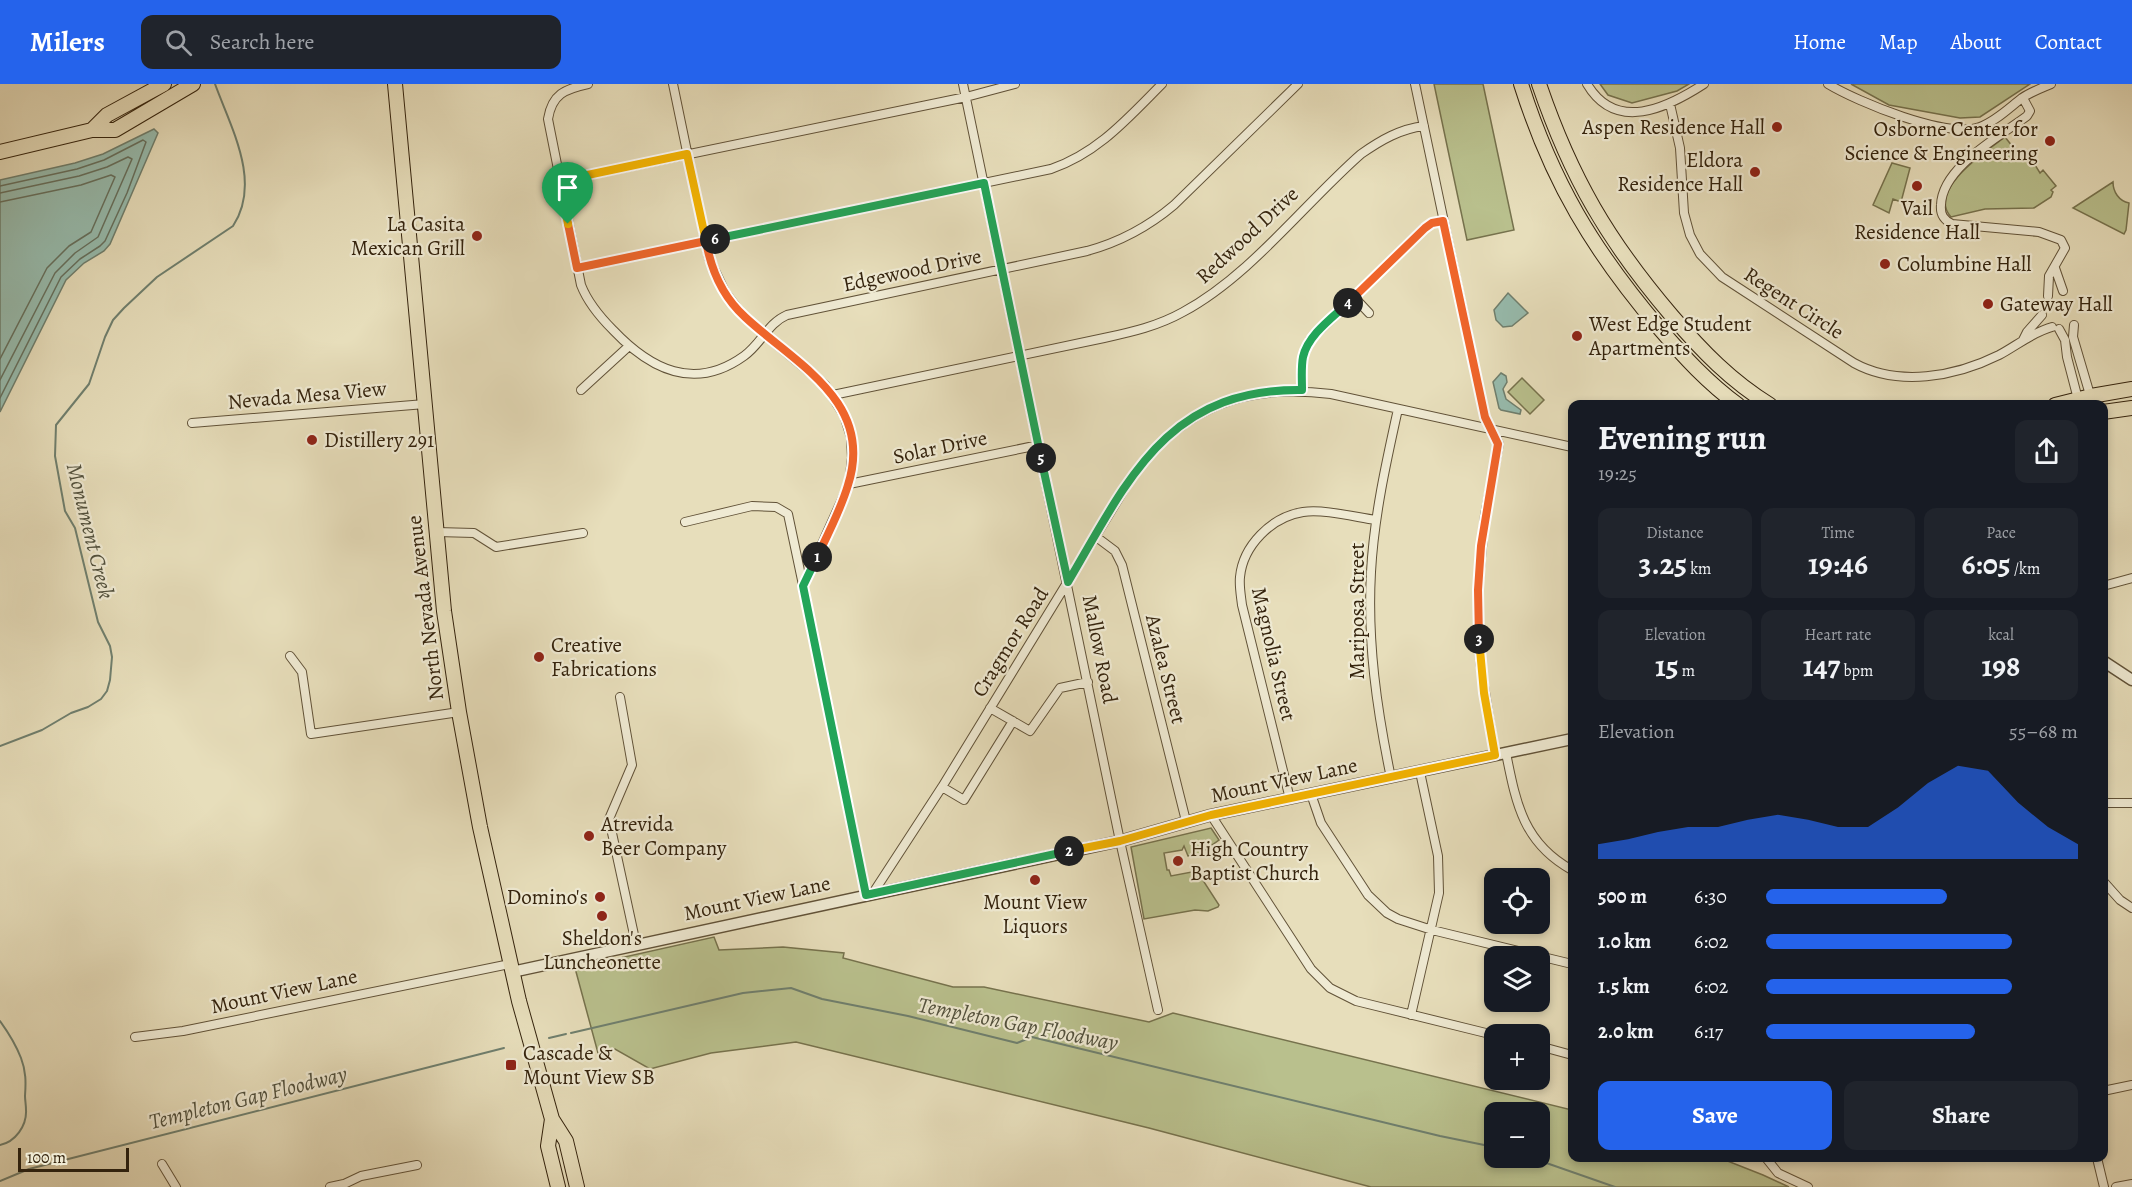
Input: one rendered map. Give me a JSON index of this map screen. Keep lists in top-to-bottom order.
{
  "streets": {
    "main road": ["North Nevada Avenue"],
    "street": [
      "Redwood Drive",
      "Edgewood Drive",
      "Regent Circle",
      "Nevada Mesa View",
      "Solar Drive",
      "Mariposa Street",
      "Cragmor Road",
      "Mallow Road",
      "Magnolia Street",
      "Azalea Street",
      "Mount View Lane"
    ]
  },
  "crossings": [
    ["Redwood Drive", "Mallow Road"],
    ["Edgewood Drive", "Mallow Road"],
    ["Nevada Mesa View", "North Nevada Avenue"],
    ["Solar Drive", "Mallow Road"],
    ["North Nevada Avenue", "Mount View Lane"],
    ["Mariposa Street", "Cragmor Road"],
    ["Mariposa Street", "Magnolia Street"],
    ["Mariposa Street", "Mount View Lane"],
    ["Cragmor Road", "Mallow Road"],
    ["Cragmor Road", "Azalea Street"],
    ["Cragmor Road", "Mount View Lane"],
    ["Mallow Road", "Mount View Lane"],
    ["Magnolia Street", "Mount View Lane"],
    ["Azalea Street", "Mount View Lane"]
  ],
  "water": ["Monument Creek", "Templeton Gap Floodway"],
  "places": {
    "other": [
      "Aspen Residence Hall",
      "Osborne Center for Science & Engineering",
      "Eldora Residence Hall",
      "Vail Residence Hall",
      "La Casita Mexican Grill",
      "Columbine Hall",
      "Gateway Hall",
      "West Edge Student Apartments",
      "Distillery 291",
      "Creative Fabrications",
      "Atrevida Beer Company",
      "High Country Baptist Church",
      "Mount View Liquors",
      "Domino's",
      "Sheldon's Luncheonette"
    ],
    "transit": ["Cascade & Mount View SB"]
  },
  "scale_bar": "100 m",
  "page": {
    "header": "Milers",
    "search": "Search here",
    "nav": [
      "Home",
      "Map",
      "About",
      "Contact"
    ],
    "pins": [
      "6",
      "4",
      "5",
      "1",
      "3",
      "2"
    ],
    "heading": ["Evening run", "19:25"],
    "stats": [
      ["Distance", "3.25 km"],
      ["Time", "19:46"],
      ["Pace", "6:05 /km"],
      ["Elevation", "15 m"],
      ["Heart rate", "147 bpm"],
      ["kcal", "198"]
    ],
    "chart": ["Elevation", "55–68 m"],
    "map_buttons": ["+", "−"],
    "list": [
      {
        "name": "500 m",
        "note": "6:30"
      },
      {
        "name": "1.0 km",
        "note": "6:02"
      },
      {
        "name": "1.5 km",
        "note": "6:02"
      },
      {
        "name": "2.0 km",
        "note": "6:17"
      }
    ],
    "buttons": ["Save", "Share"],
    "scale": "100 m"
  }
}
